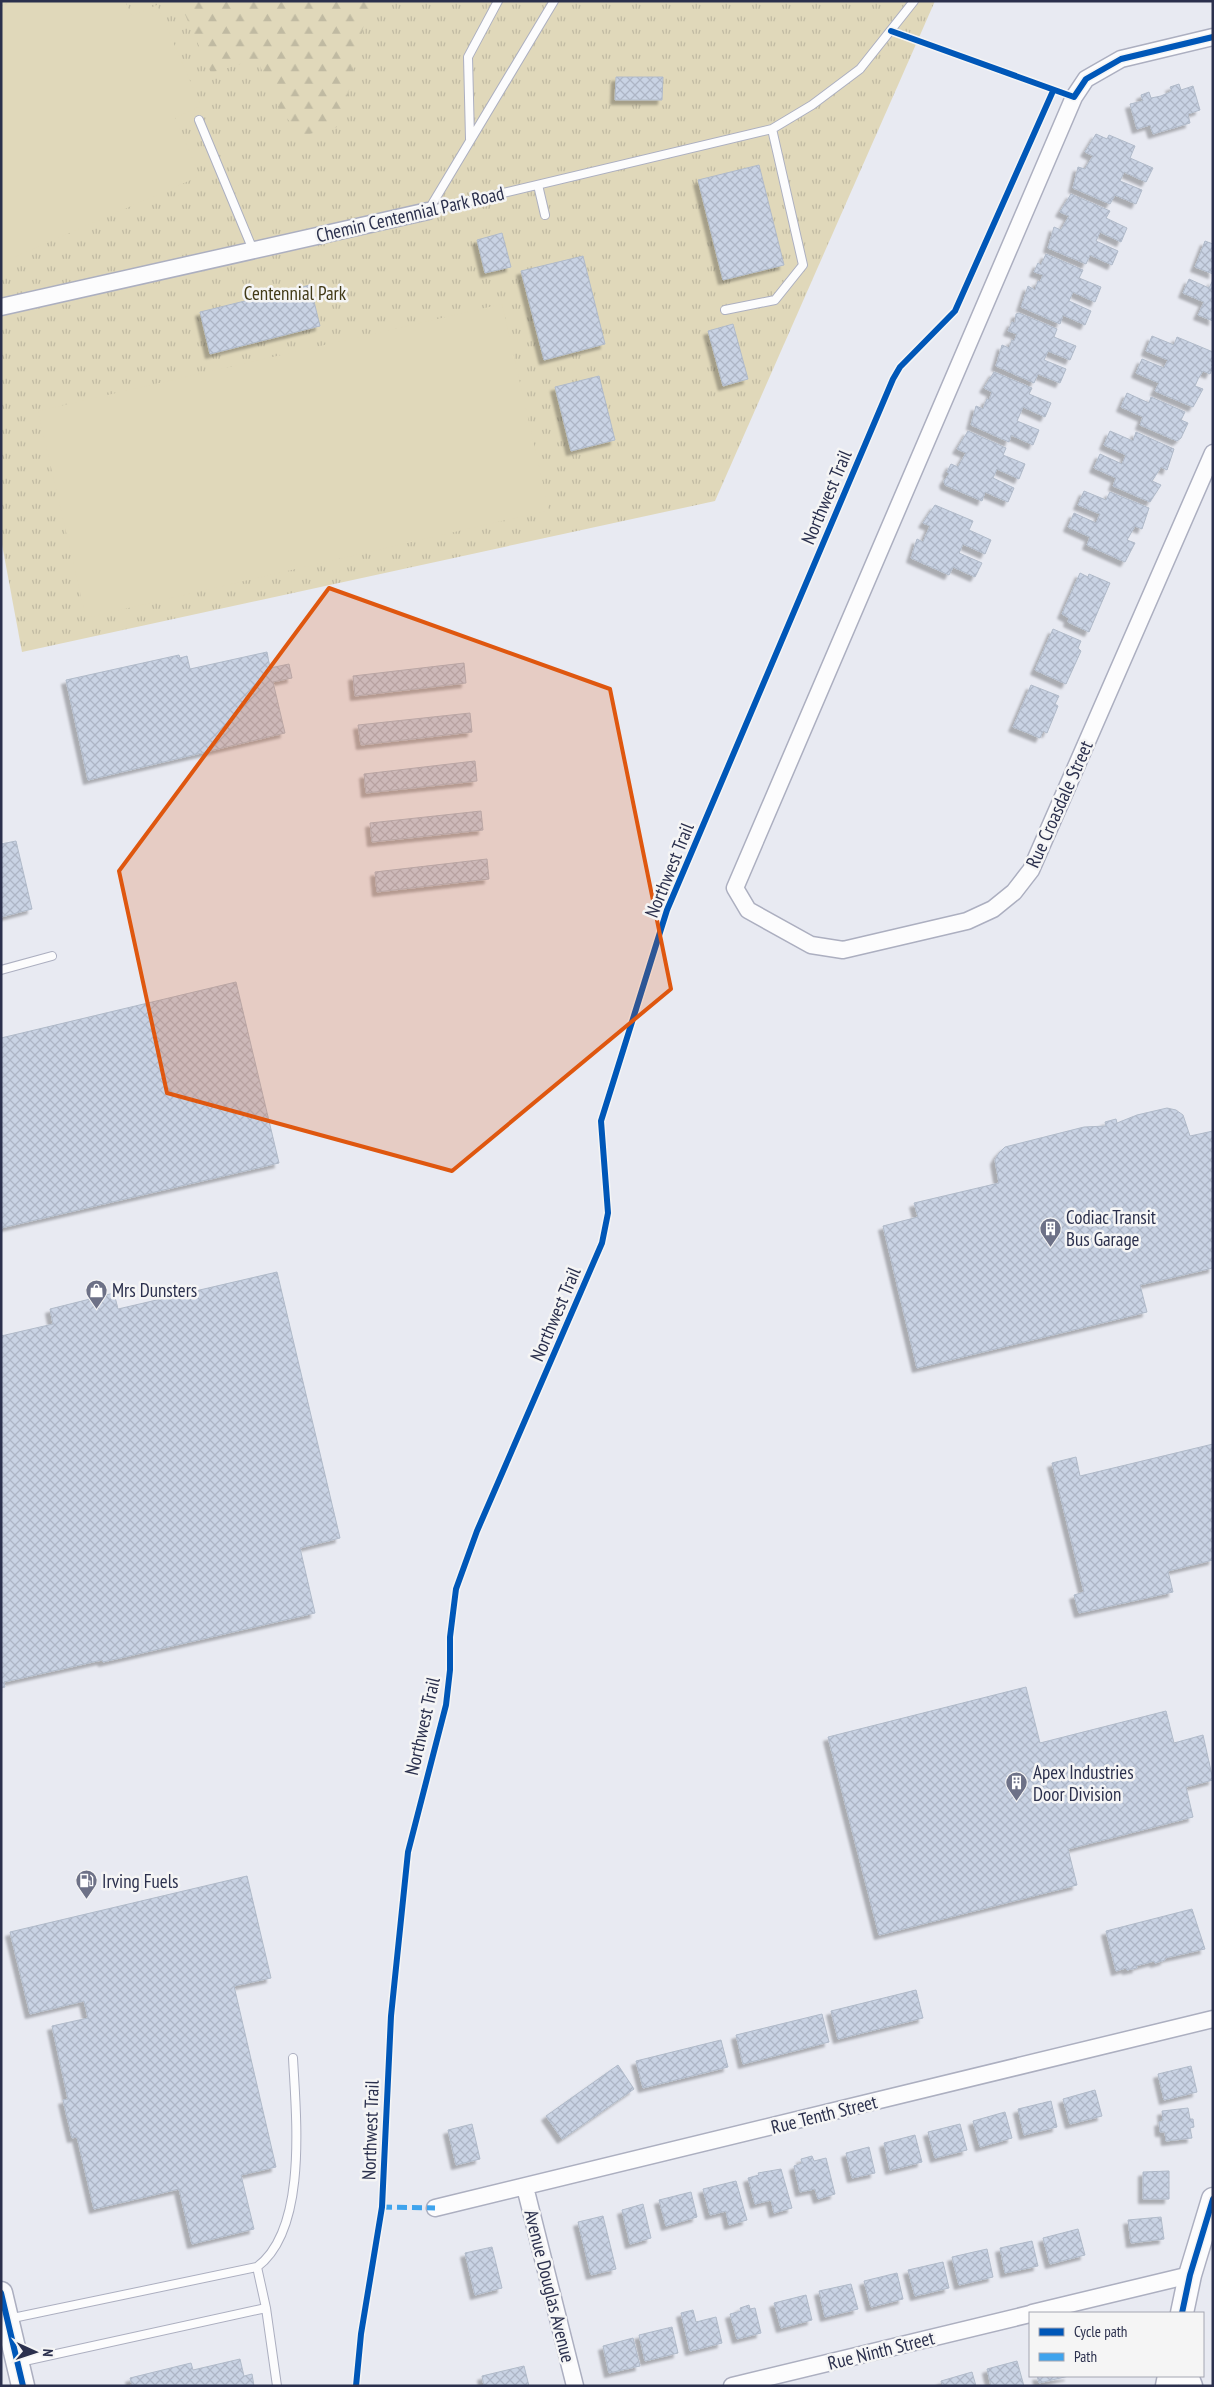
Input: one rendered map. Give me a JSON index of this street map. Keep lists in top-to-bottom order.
{
  "streets": {
    "street": [
      "Chemin Centennial Park Road",
      "Rue Croasdale Street",
      "Rue Tenth Street",
      "Avenue Douglas Avenue",
      "Rue Ninth Street"
    ],
    "cycle path": ["Northwest Trail"]
  },
  "crossings": [
    ["Rue Tenth Street", "Avenue Douglas Avenue"]
  ],
  "parks": ["Centennial Park"],
  "places": {
    "building": ["Codiac Transit Bus Garage", "Apex Industries Door Division"],
    "shop": ["Mrs Dunsters"],
    "fuel station": ["Irving Fuels"]
  },
  "legend": ["Cycle path", "Path"],
  "north": "right"
}
